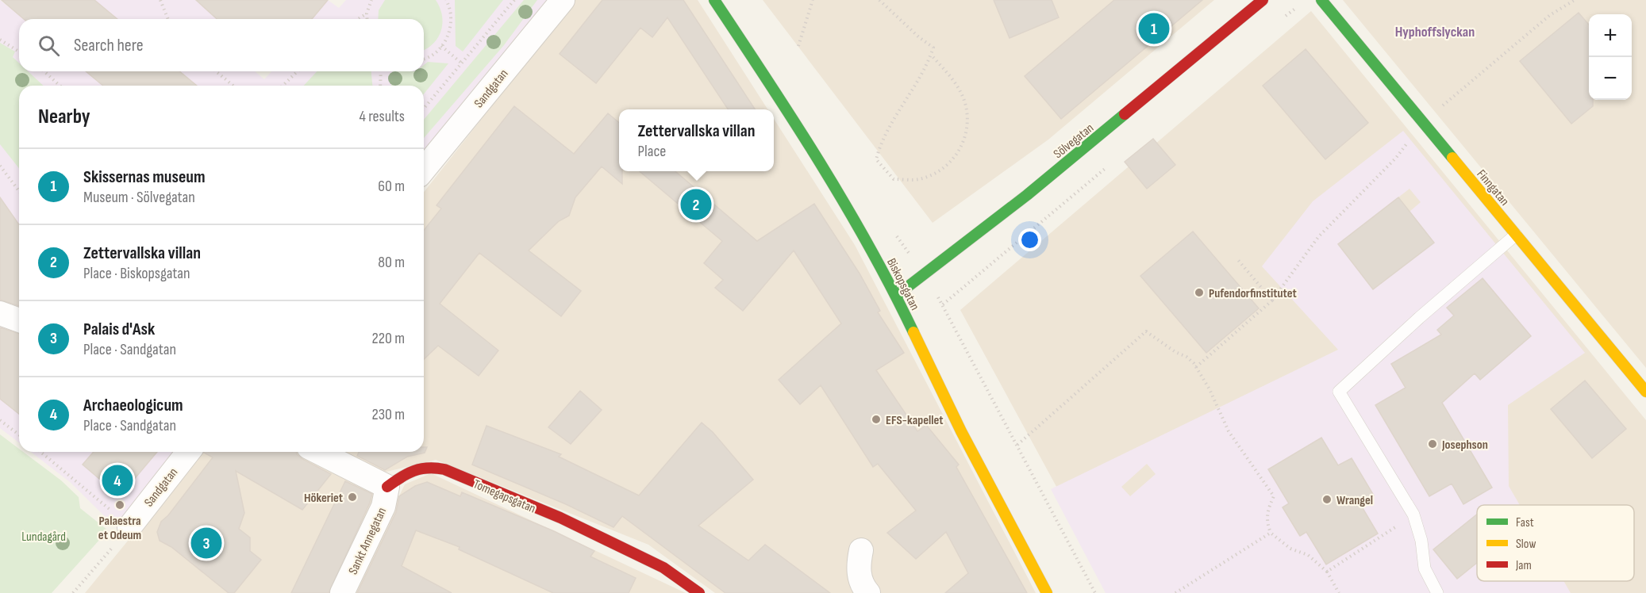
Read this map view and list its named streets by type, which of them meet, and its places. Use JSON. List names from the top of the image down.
{
  "streets": {
    "street": [
      "Sandgatan",
      "Sölvegatan",
      "Finngatan",
      "Biskopsgatan",
      "Tomegapsgatan",
      "Sankt Annegatan"
    ]
  },
  "crossings": [
    ["Sölvegatan", "Biskopsgatan"],
    ["Tomegapsgatan", "Sankt Annegatan"]
  ],
  "districts": ["Hyphoffslyckan"],
  "parks": ["Lundagård"],
  "places": [
    "Pufendorfinstitutet",
    "EFS-kapellet",
    "Josephson",
    "Hökeriet",
    "Wrangel",
    "Palaestra et Odeum"
  ],
  "legend": ["Fast", "Slow", "Jam"],
  "page": {
    "pins": [
      "1",
      "2",
      "4",
      "3"
    ],
    "map_buttons": ["+", "−"],
    "search": "Search here",
    "heading": ["Nearby", "4 results"],
    "popup": ["Zettervallska villan", "Place"],
    "list": [
      {
        "mark": "1",
        "name": "Skissernas museum",
        "note": "Museum · Sölvegatan",
        "value": "60 m"
      },
      {
        "mark": "2",
        "name": "Zettervallska villan",
        "note": "Place · Biskopsgatan",
        "value": "80 m"
      },
      {
        "mark": "3",
        "name": "Palais d'Ask",
        "note": "Place · Sandgatan",
        "value": "220 m"
      },
      {
        "mark": "4",
        "name": "Archaeologicum",
        "note": "Place · Sandgatan",
        "value": "230 m"
      }
    ]
  }
}
